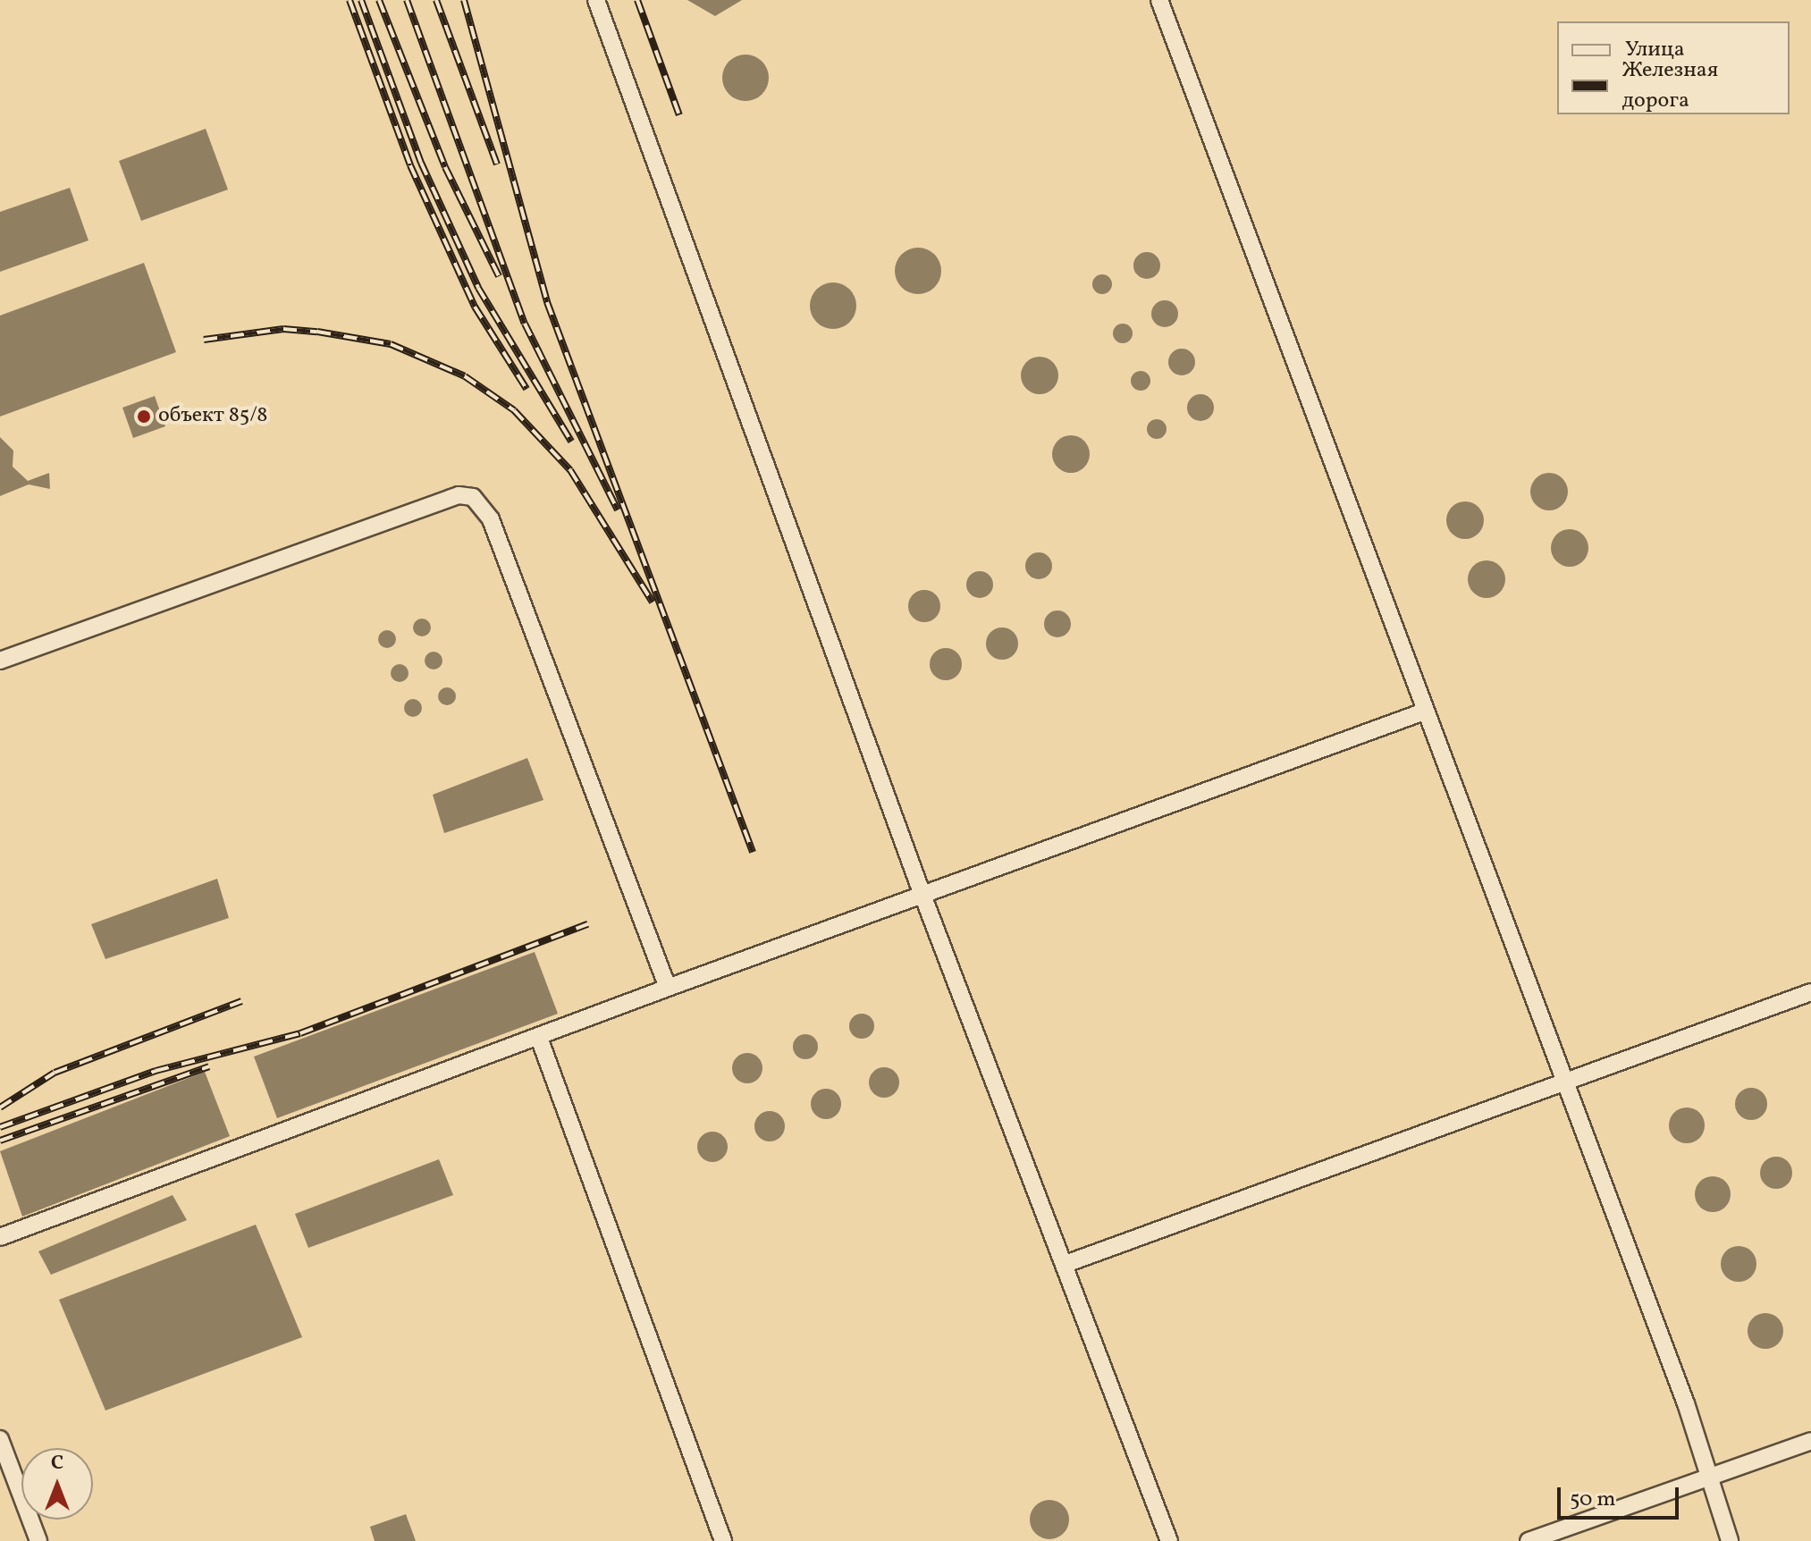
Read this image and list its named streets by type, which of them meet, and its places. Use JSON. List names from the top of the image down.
{
  "places": ["объект 85/8"],
  "legend": ["Улица", "Железная дорога"],
  "scale_bar": "50 m",
  "north": "top"
}
